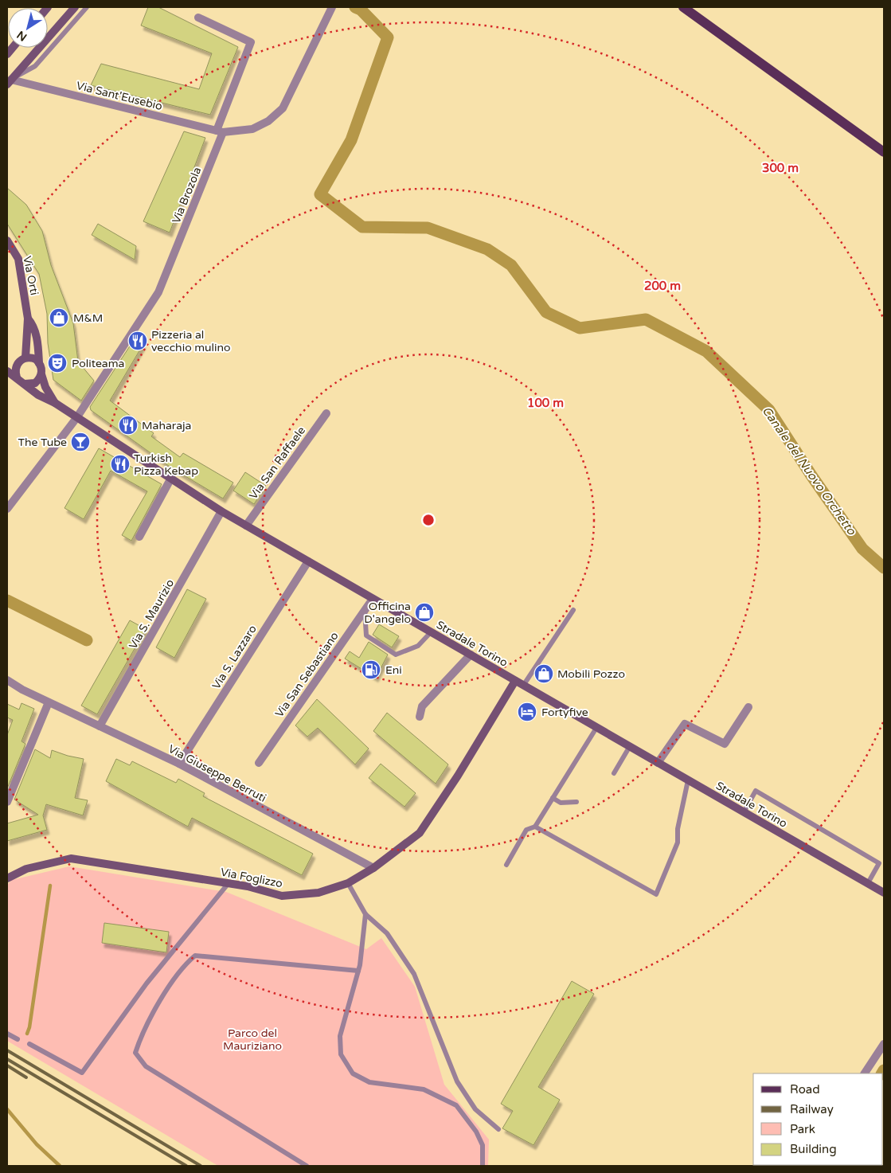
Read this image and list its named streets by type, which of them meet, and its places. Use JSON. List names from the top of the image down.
{
  "streets": {
    "main road": ["Via Orti", "Stradale Torino", "Via Foglizzo"],
    "street": [
      "Via Sant'Eusebio",
      "Via Brozola",
      "Via San Raffaele",
      "Via S. Maurizio",
      "Via S. Lazzaro",
      "Via San Sebastiano",
      "Via Giuseppe Berruti"
    ]
  },
  "crossings": [
    ["Via Sant'Eusebio", "Via Brozola"],
    ["Via Brozola", "Stradale Torino"],
    ["Via Orti", "Stradale Torino"],
    ["Via San Raffaele", "Stradale Torino"],
    ["Via S. Maurizio", "Stradale Torino"],
    ["Via S. Maurizio", "Via Giuseppe Berruti"],
    ["Stradale Torino", "Via S. Lazzaro"],
    ["Stradale Torino", "Via San Sebastiano"],
    ["Stradale Torino", "Via Foglizzo"],
    ["Via S. Lazzaro", "Via Giuseppe Berruti"],
    ["Via Giuseppe Berruti", "Via Foglizzo"]
  ],
  "water": ["Canale del Nuovo Orchetto"],
  "parks": ["Parco del Mauriziano"],
  "places": {
    "shop": ["M&M", "Officina D'angelo", "Mobili Pozzo"],
    "restaurant": ["Pizzeria al vecchio mulino", "Maharaja", "Turkish Pizza Kebap"],
    "theatre": ["Politeama"],
    "bar": ["The Tube"],
    "fuel station": ["Eni"],
    "hotel": ["Fortyfive"]
  },
  "legend": [
    "Road",
    "Railway",
    "Park",
    "Building"
  ],
  "north": "bottom left",
  "rings": ["300 m", "200 m", "100 m"]
}
